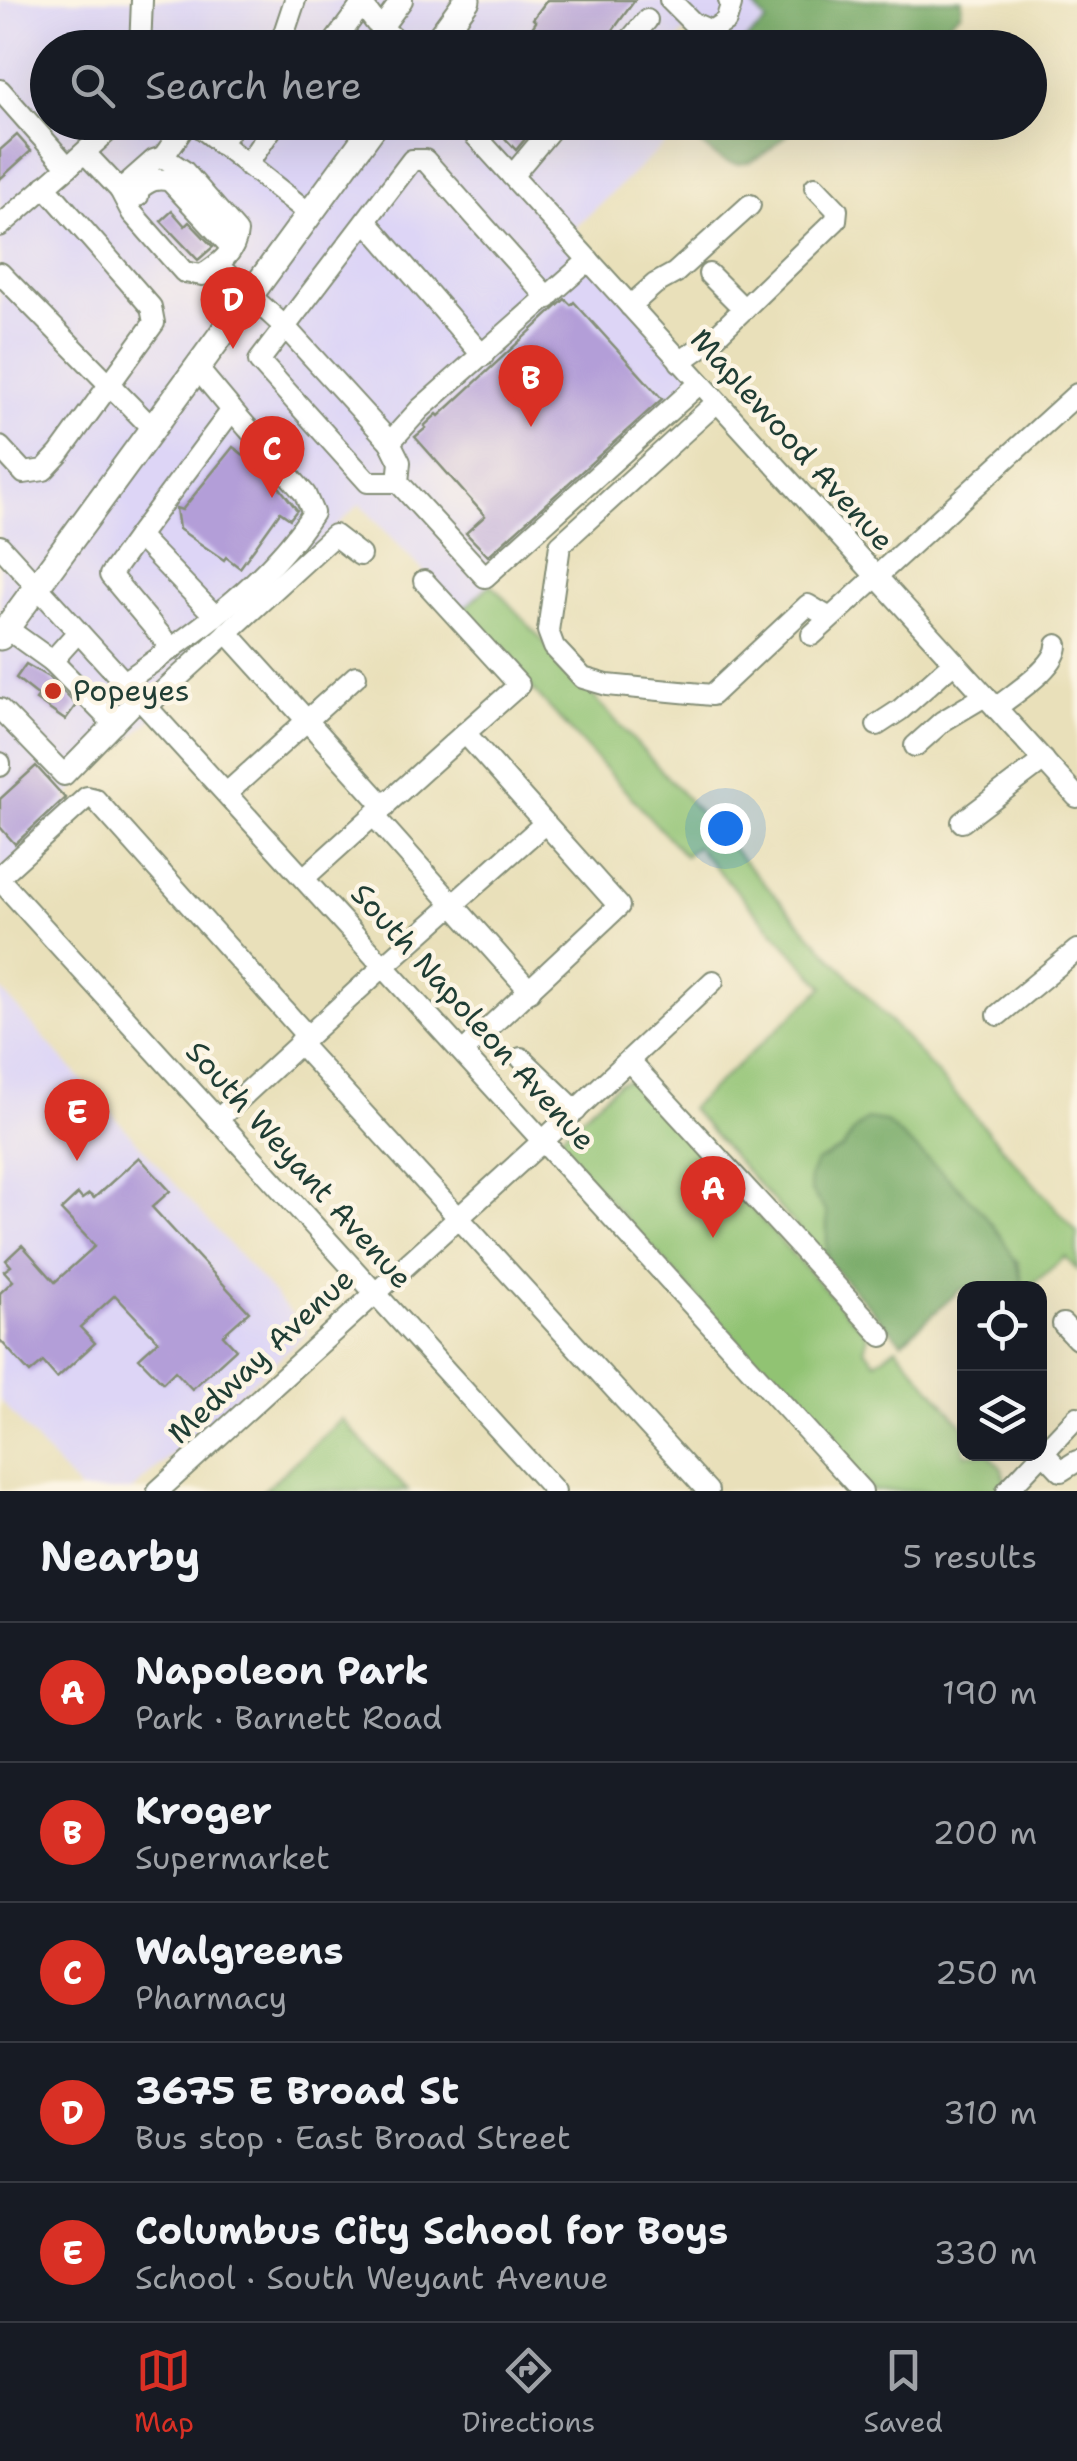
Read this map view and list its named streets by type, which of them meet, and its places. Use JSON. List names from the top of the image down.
{
  "streets": {
    "street": [
      "Maplewood Avenue",
      "South Napoleon Avenue",
      "South Weyant Avenue",
      "Medway Avenue"
    ]
  },
  "crossings": [
    ["South Napoleon Avenue", "Medway Avenue"],
    ["South Weyant Avenue", "Medway Avenue"]
  ],
  "places": ["Popeyes"],
  "page": {
    "search": "Search here",
    "pins": [
      "D",
      "B",
      "C",
      "E",
      "A"
    ],
    "heading": ["Nearby", "5 results"],
    "list": [
      {
        "mark": "A",
        "name": "Napoleon Park",
        "note": "Park · Barnett Road",
        "value": "190 m"
      },
      {
        "mark": "B",
        "name": "Kroger",
        "note": "Supermarket",
        "value": "200 m"
      },
      {
        "mark": "C",
        "name": "Walgreens",
        "note": "Pharmacy",
        "value": "250 m"
      },
      {
        "mark": "D",
        "name": "3675 E Broad St",
        "note": "Bus stop · East Broad Street",
        "value": "310 m"
      },
      {
        "mark": "E",
        "name": "Columbus City School for Boys",
        "note": "School · South Weyant Avenue",
        "value": "330 m"
      }
    ],
    "nav": ["Map", "Directions", "Saved"]
  }
}
